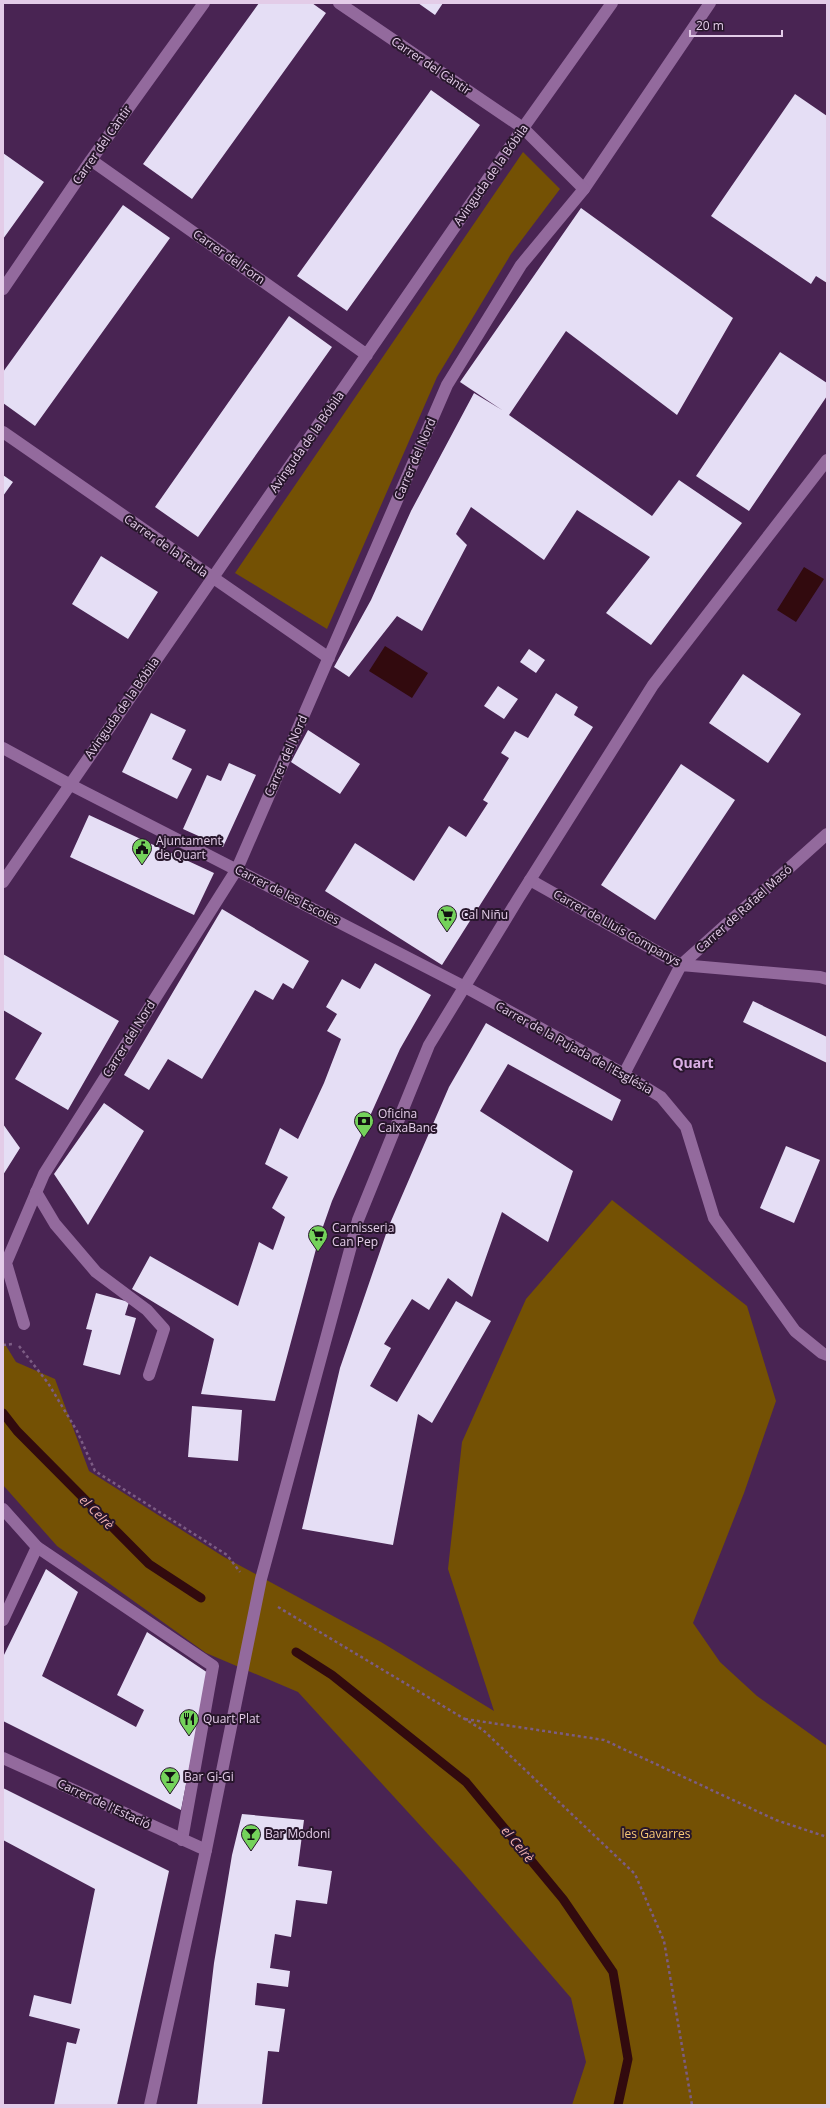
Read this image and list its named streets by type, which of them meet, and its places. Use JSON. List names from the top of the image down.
{
  "streets": {
    "street": [
      "Carrer del Càntir",
      "Avinguda de la Bóbila",
      "Carrer del Forn",
      "Carrer del Nord",
      "Carrer de la Teula",
      "Carrer de les Escoles",
      "Carrer de Rafael Masó",
      "Carrer de Lluís Companys",
      "Carrer de la Pujada de l'Església",
      "Carrer de l'Estació"
    ]
  },
  "crossings": [
    ["Carrer del Càntir", "Avinguda de la Bóbila"],
    ["Carrer del Càntir", "Carrer del Forn"],
    ["Carrer del Càntir", "Carrer del Nord"],
    ["Avinguda de la Bóbila", "Carrer del Forn"],
    ["Avinguda de la Bóbila", "Carrer de la Teula"],
    ["Avinguda de la Bóbila", "Carrer de les Escoles"],
    ["Carrer del Nord", "Carrer de la Teula"],
    ["Carrer del Nord", "Carrer de les Escoles"],
    ["Carrer de les Escoles", "Carrer de la Pujada de l'Església"],
    ["Carrer de Rafael Masó", "Carrer de Lluís Companys"],
    ["Carrer de Rafael Masó", "Carrer de la Pujada de l'Església"]
  ],
  "districts": ["Quart"],
  "water": ["el Celrè"],
  "parks": ["les Gavarres"],
  "places": {
    "public building": ["Ajuntament de Quart"],
    "supermarket": ["Cal Niñu", "Carnisseria Can Pep"],
    "bank": ["Oficina CaixaBanc"],
    "restaurant": ["Quart Plat"],
    "bar": ["Bar Gi-Gi", "Bar Modoni"]
  },
  "scale_bar": "20 m"
}
